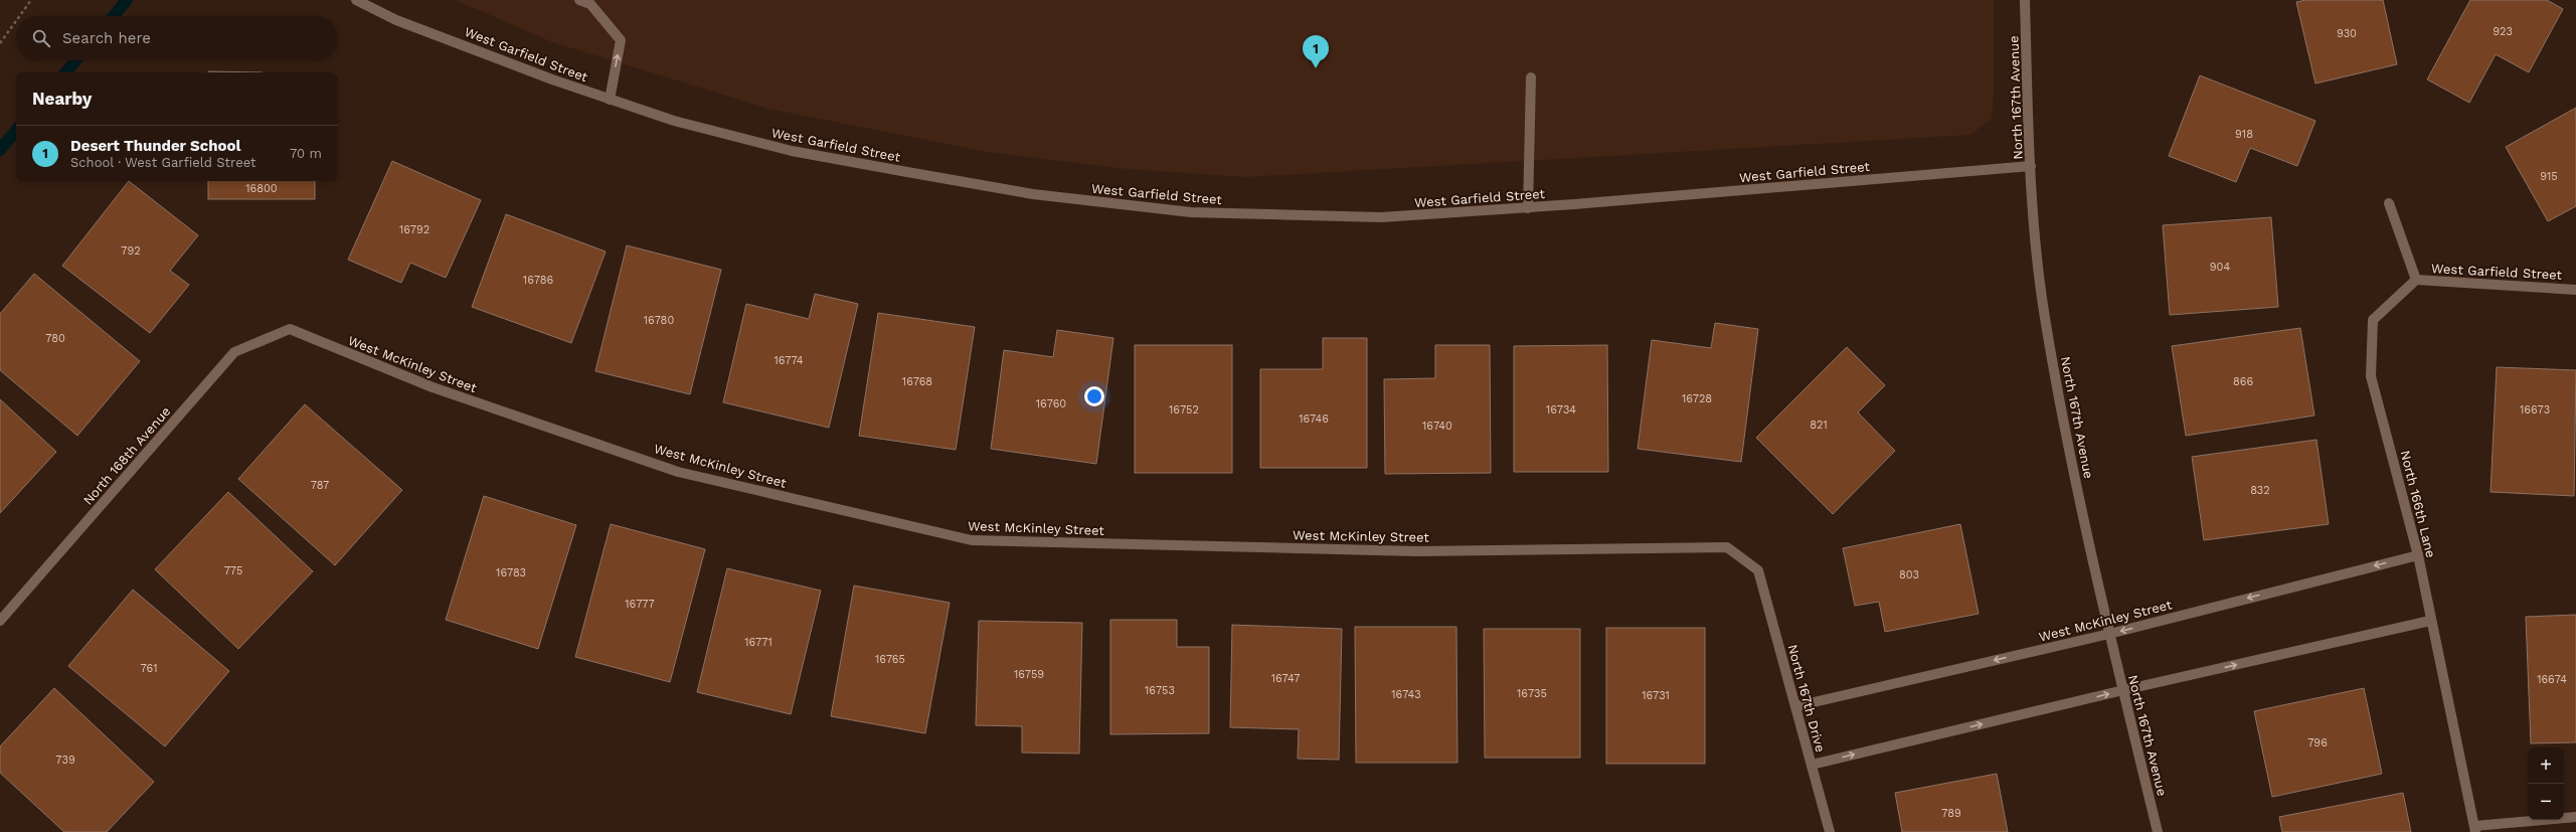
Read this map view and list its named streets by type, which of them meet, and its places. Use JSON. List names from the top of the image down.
{
  "streets": {
    "street": [
      "West Garfield Street",
      "North 167th Avenue",
      "West McKinley Street",
      "North 168th Avenue",
      "North 166th Lane",
      "North 167th Drive"
    ]
  },
  "crossings": [
    ["West Garfield Street", "North 167th Avenue"],
    ["West Garfield Street", "North 166th Lane"],
    ["North 167th Avenue", "West McKinley Street"],
    ["West McKinley Street", "North 168th Avenue"],
    ["West McKinley Street", "North 166th Lane"],
    ["West McKinley Street", "North 167th Drive"]
  ],
  "house_numbers": [
    "923",
    "930",
    "918",
    "915",
    "16800",
    "16792",
    "792",
    "904",
    "16786",
    "16780",
    "780",
    "16774",
    "16768",
    "866",
    "16728",
    "16760",
    "16752",
    "16734",
    "16673",
    "16746",
    "821",
    "16740",
    "787",
    "832",
    "775",
    "16783",
    "803",
    "16777",
    "16771",
    "16765",
    "761",
    "16759",
    "16747",
    "16674",
    "16753",
    "16735",
    "16743",
    "16731",
    "796",
    "739",
    "789"
  ],
  "page": {
    "search": "Search here",
    "pins": "1",
    "heading": "Nearby",
    "list": [
      {
        "mark": "1",
        "name": "Desert Thunder School",
        "note": "School · West Garfield Street",
        "value": "70 m"
      }
    ],
    "map_buttons": ["+", "−"]
  }
}
